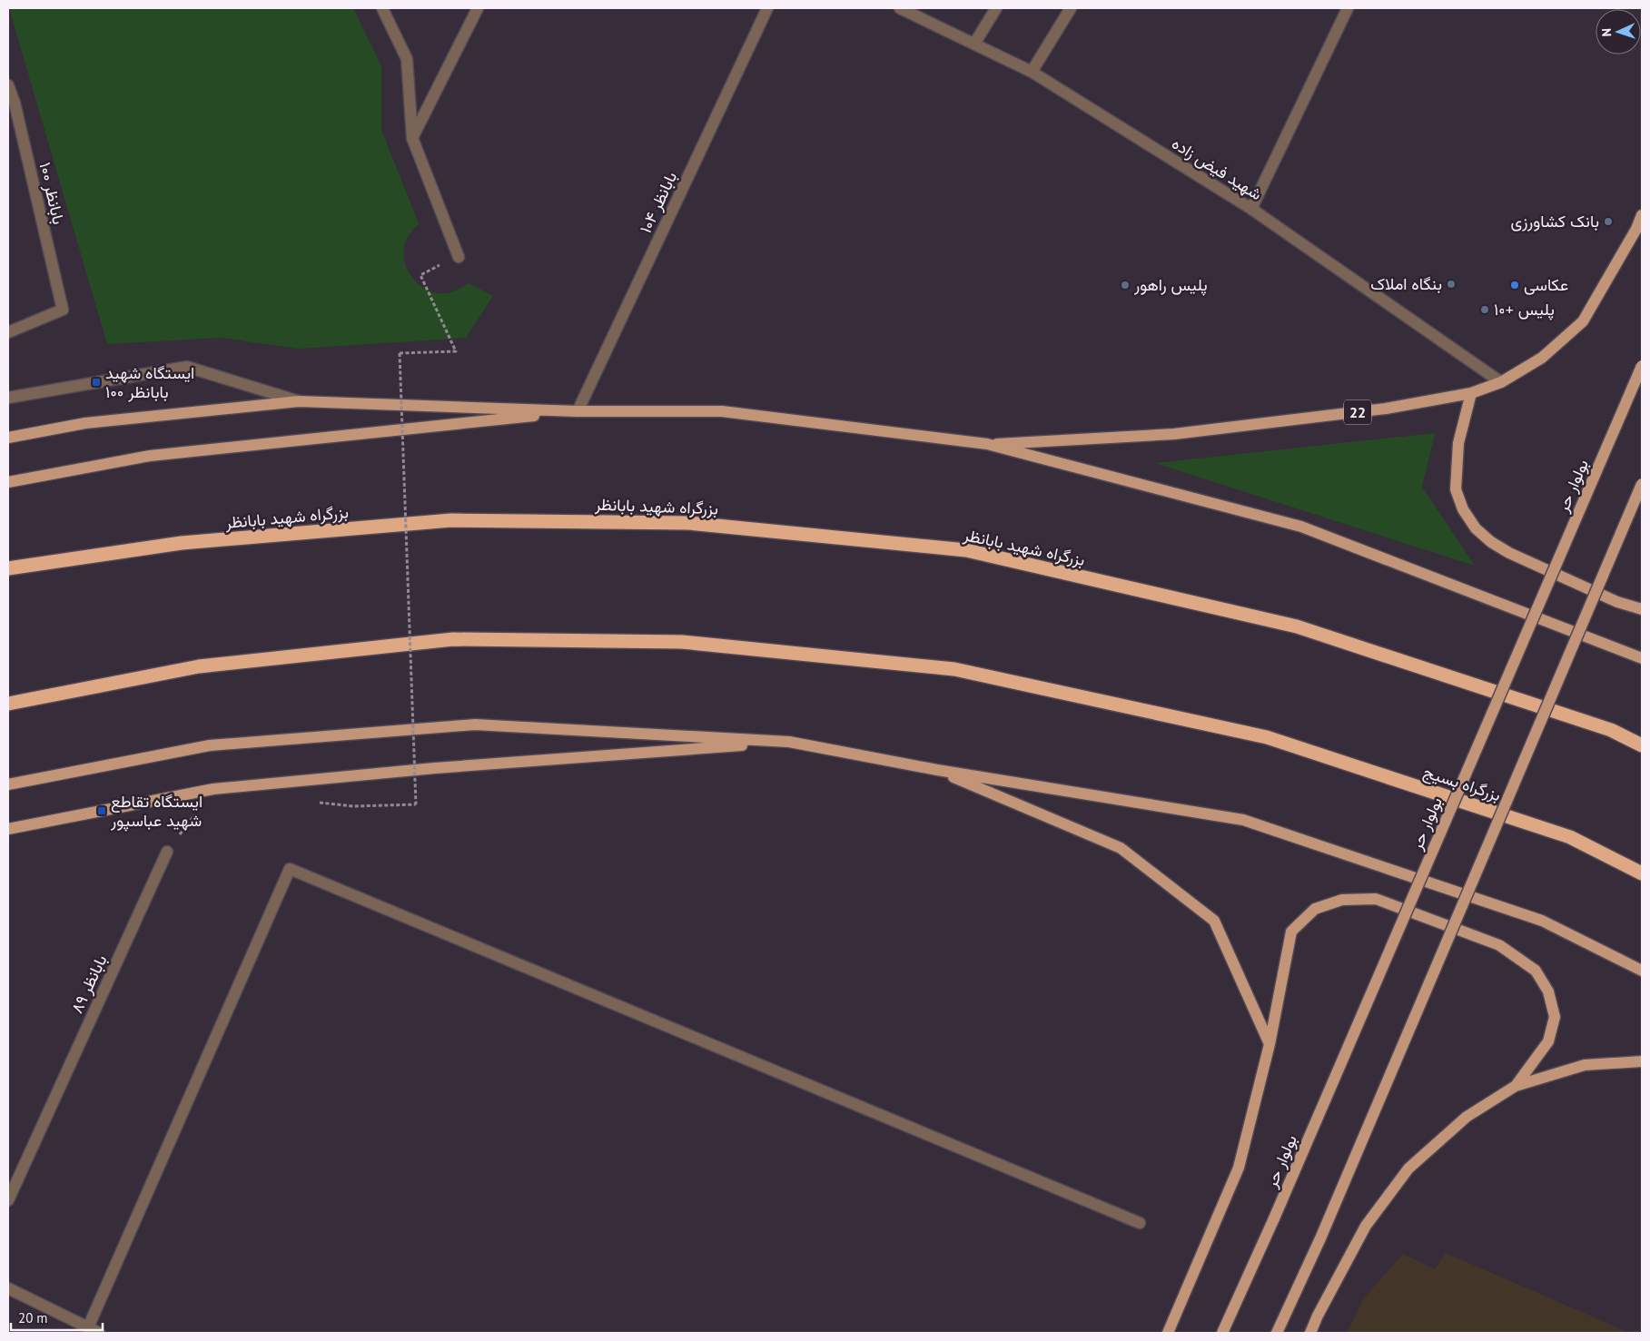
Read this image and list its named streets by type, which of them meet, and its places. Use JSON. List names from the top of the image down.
{
  "streets": {
    "highway": ["بزرگراه شهید بابانظر", "بزرگراه بسیج"],
    "main road": ["22", "بولوار حر"],
    "street": [
      "شهید فیض زاده",
      "بابانظر ۱۰۰",
      "بابانظر ۱۰۴",
      "بابانظر ۸۹"
    ]
  },
  "crossings": [
    ["شهید فیض زاده", "22"]
  ],
  "places": {
    "other": [
      "بانک کشاورزی",
      "بنگاه املاک",
      "پلیس راهور",
      "عکاسی",
      "پلیس +۱۰"
    ],
    "transit": ["ایستگاه شهید بابانظر ۱۰۰", "ایستگاه تقاطع شهید عباسپور"]
  },
  "scale_bar": "20 m",
  "north": "left"
}
